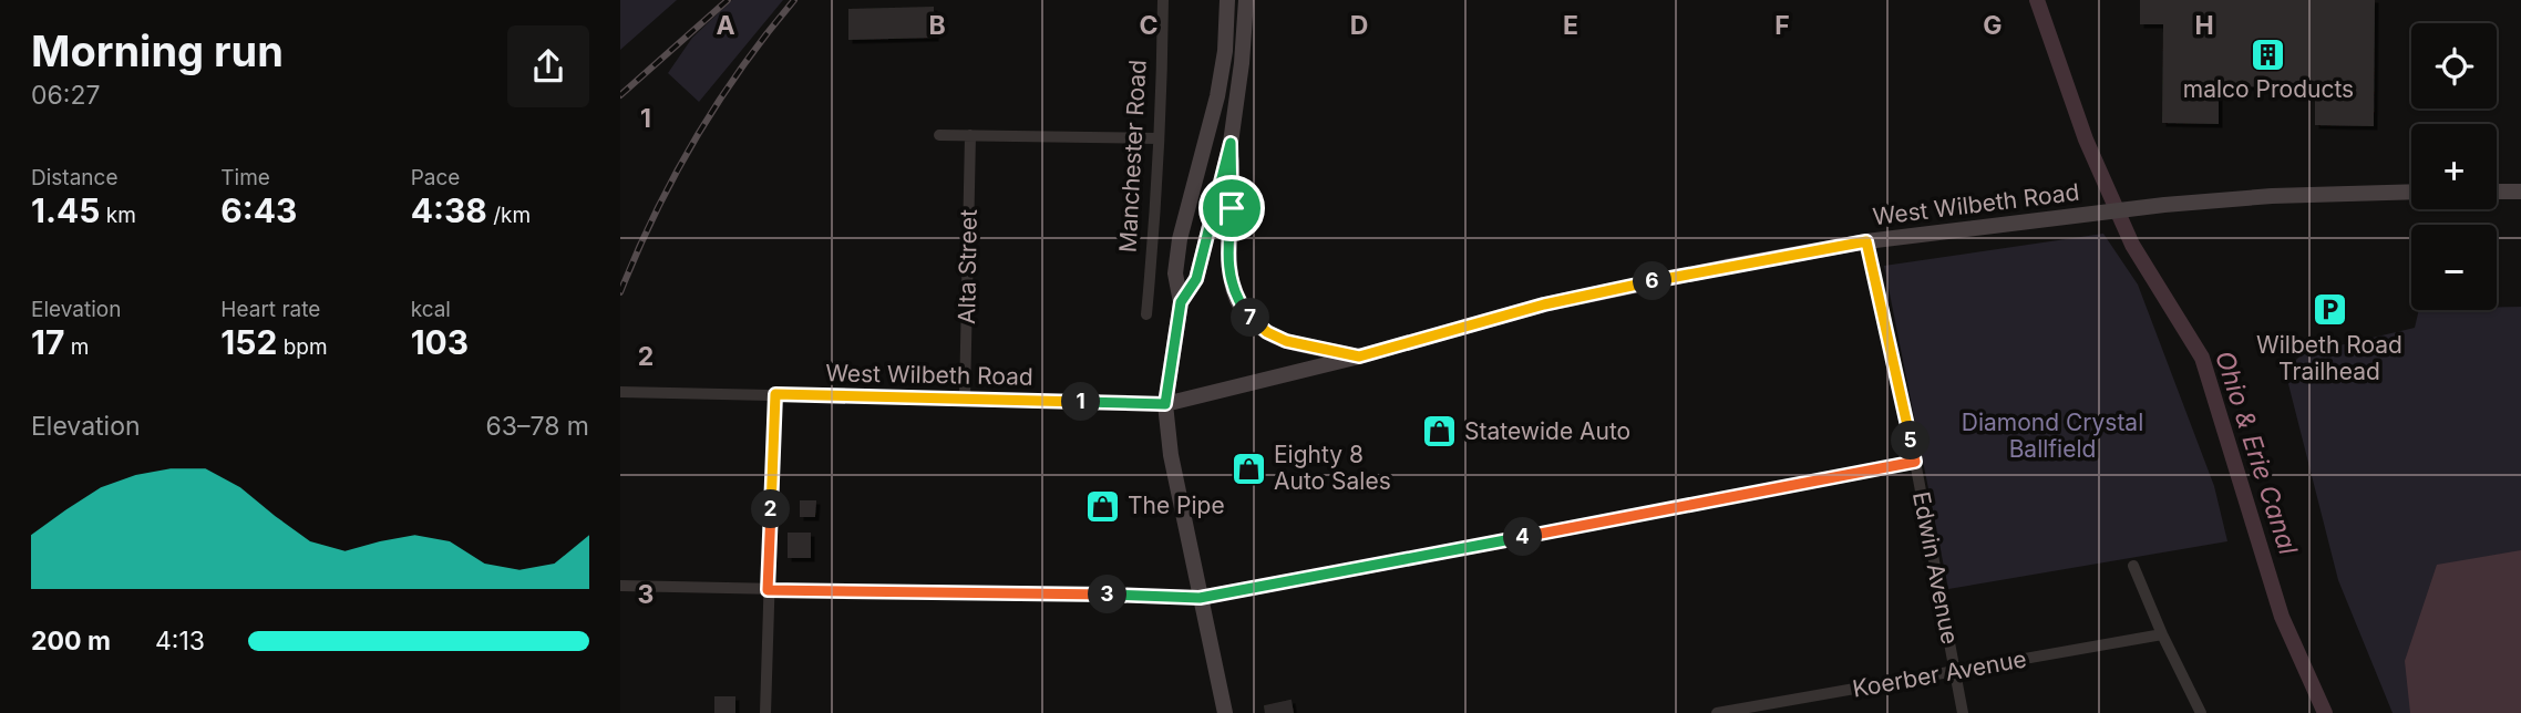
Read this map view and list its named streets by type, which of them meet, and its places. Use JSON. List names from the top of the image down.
{
  "streets": {
    "main road": ["West Wilbeth Road"],
    "street": [
      "Manchester Road",
      "Alta Street",
      "Edwin Avenue",
      "Koerber Avenue"
    ]
  },
  "crossings": [
    ["West Wilbeth Road", "Alta Street"],
    ["West Wilbeth Road", "Edwin Avenue"],
    ["Edwin Avenue", "Koerber Avenue"]
  ],
  "water": ["Ohio & Erie Canal"],
  "parks": ["Diamond Crystal Ballfield"],
  "places": {
    "building": ["malco Products"],
    "parking": ["Wilbeth Road Trailhead"],
    "shop": ["Statewide Auto", "Eighty 8 Auto Sales", "The Pipe"]
  },
  "page": {
    "heading": ["Morning run", "06:27"],
    "map_buttons": ["+", "−"],
    "stats": [
      ["Distance", "1.45 km"],
      ["Time", "6:43"],
      ["Pace", "4:38 /km"],
      ["Elevation", "17 m"],
      ["Heart rate", "152 bpm"],
      ["kcal", "103"]
    ],
    "pins": [
      "6",
      "7",
      "1",
      "5",
      "2",
      "4",
      "3"
    ],
    "chart": ["Elevation", "63–78 m"],
    "list": [
      {
        "name": "200 m",
        "note": "4:13"
      }
    ]
  },
  "grid": {
    "columns": [
      "A",
      "B",
      "C",
      "D",
      "E",
      "F",
      "G",
      "H"
    ],
    "rows": ["1", "2", "3"]
  }
}
